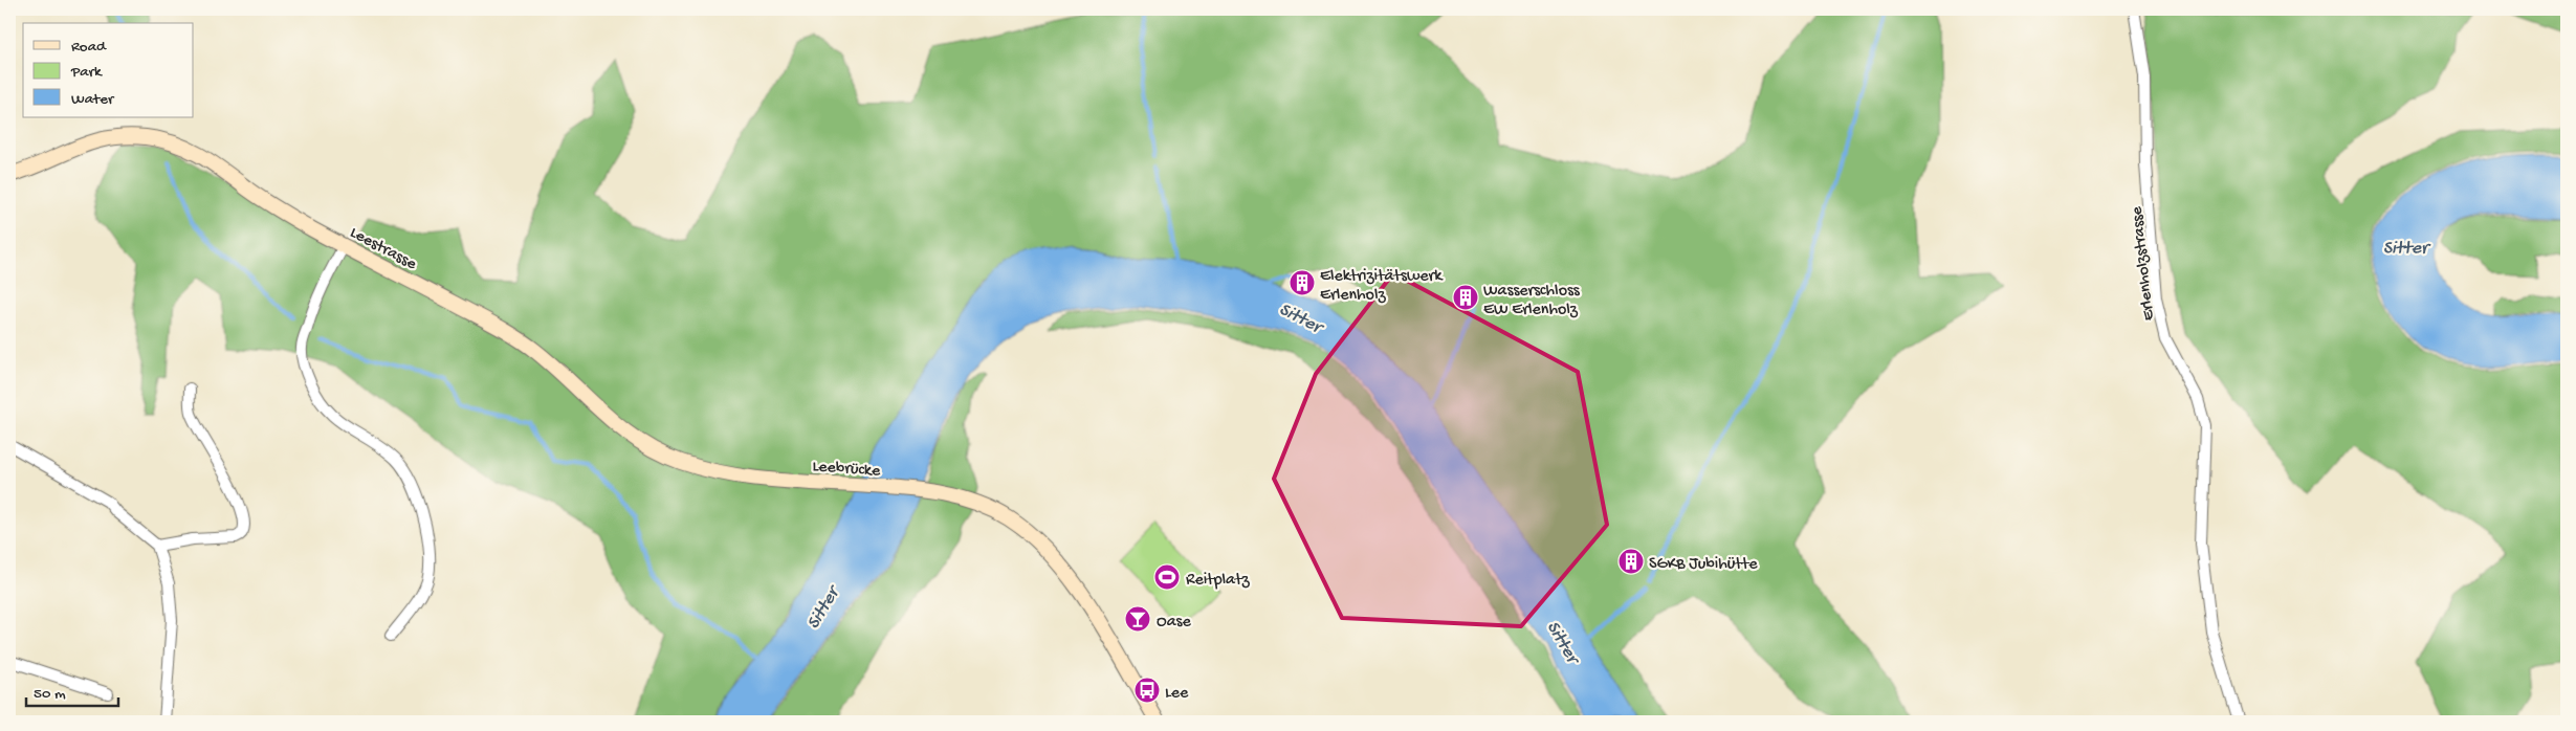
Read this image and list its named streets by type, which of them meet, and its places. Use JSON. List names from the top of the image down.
{
  "streets": {
    "street": ["Leestrasse", "Erlenholzstrasse", "Leebrücke"]
  },
  "crossings": [
    ["Leestrasse", "Leebrücke"]
  ],
  "water": ["Sitter"],
  "places": {
    "building": ["Elektrizitätswerk Erlenholz", "Wasserschloss EW Erlenholz", "SGKB Jubihütte"],
    "sports": ["Reitplatz"],
    "bar": ["Oase"],
    "bus stop": ["Lee"]
  },
  "legend": ["Road", "Park", "Water"],
  "scale_bar": "50 m"
}
